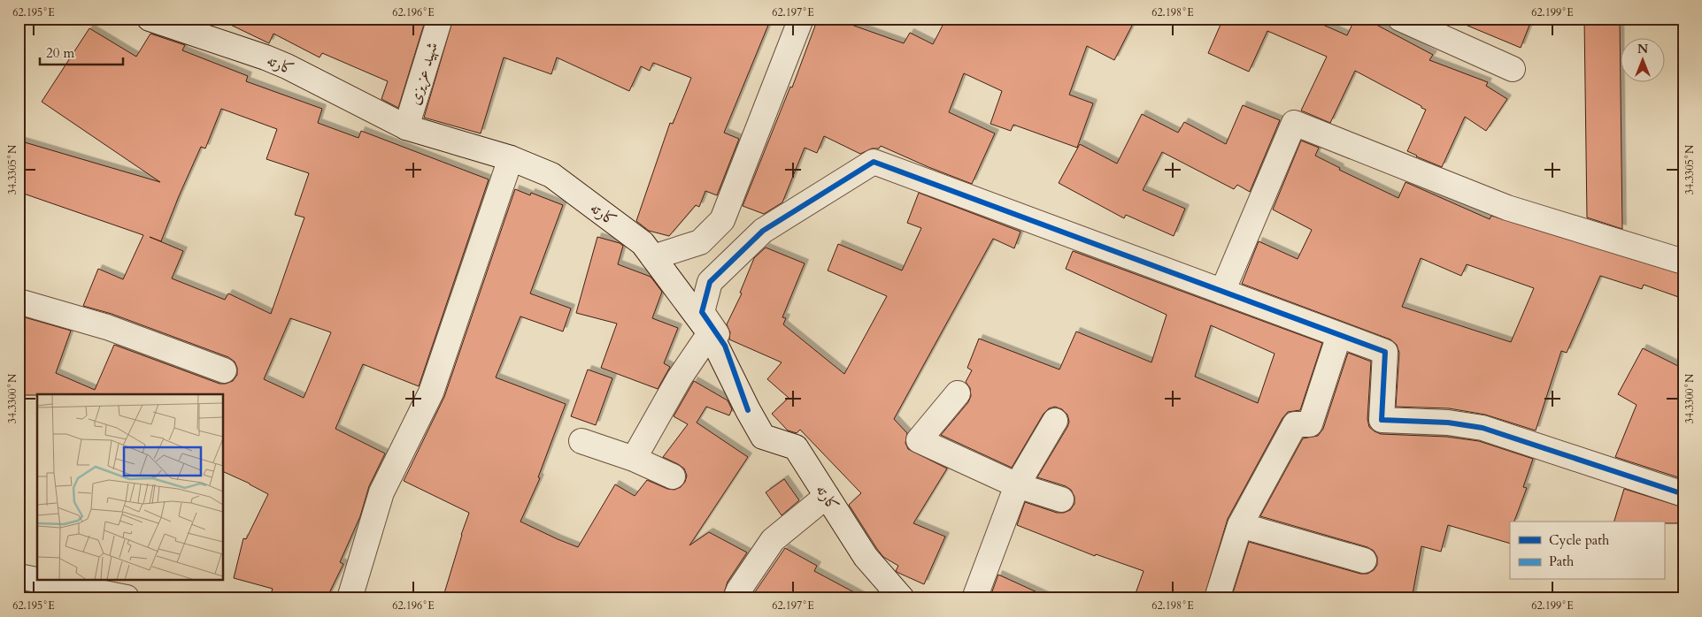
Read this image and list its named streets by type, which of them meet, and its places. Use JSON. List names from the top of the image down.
{
  "streets": {
    "street": ["کارته", "شهید عزیزی"]
  },
  "crossings": [
    ["کارته", "شهید عزیزی"]
  ],
  "legend": ["Cycle path", "Path"],
  "scale_bar": "20 m",
  "north": "top",
  "coordinates": [
    "62.195°E",
    "62.196°E",
    "62.197°E",
    "62.198°E",
    "62.199°E",
    "34.3305°N",
    "34.3300°N"
  ]
}
